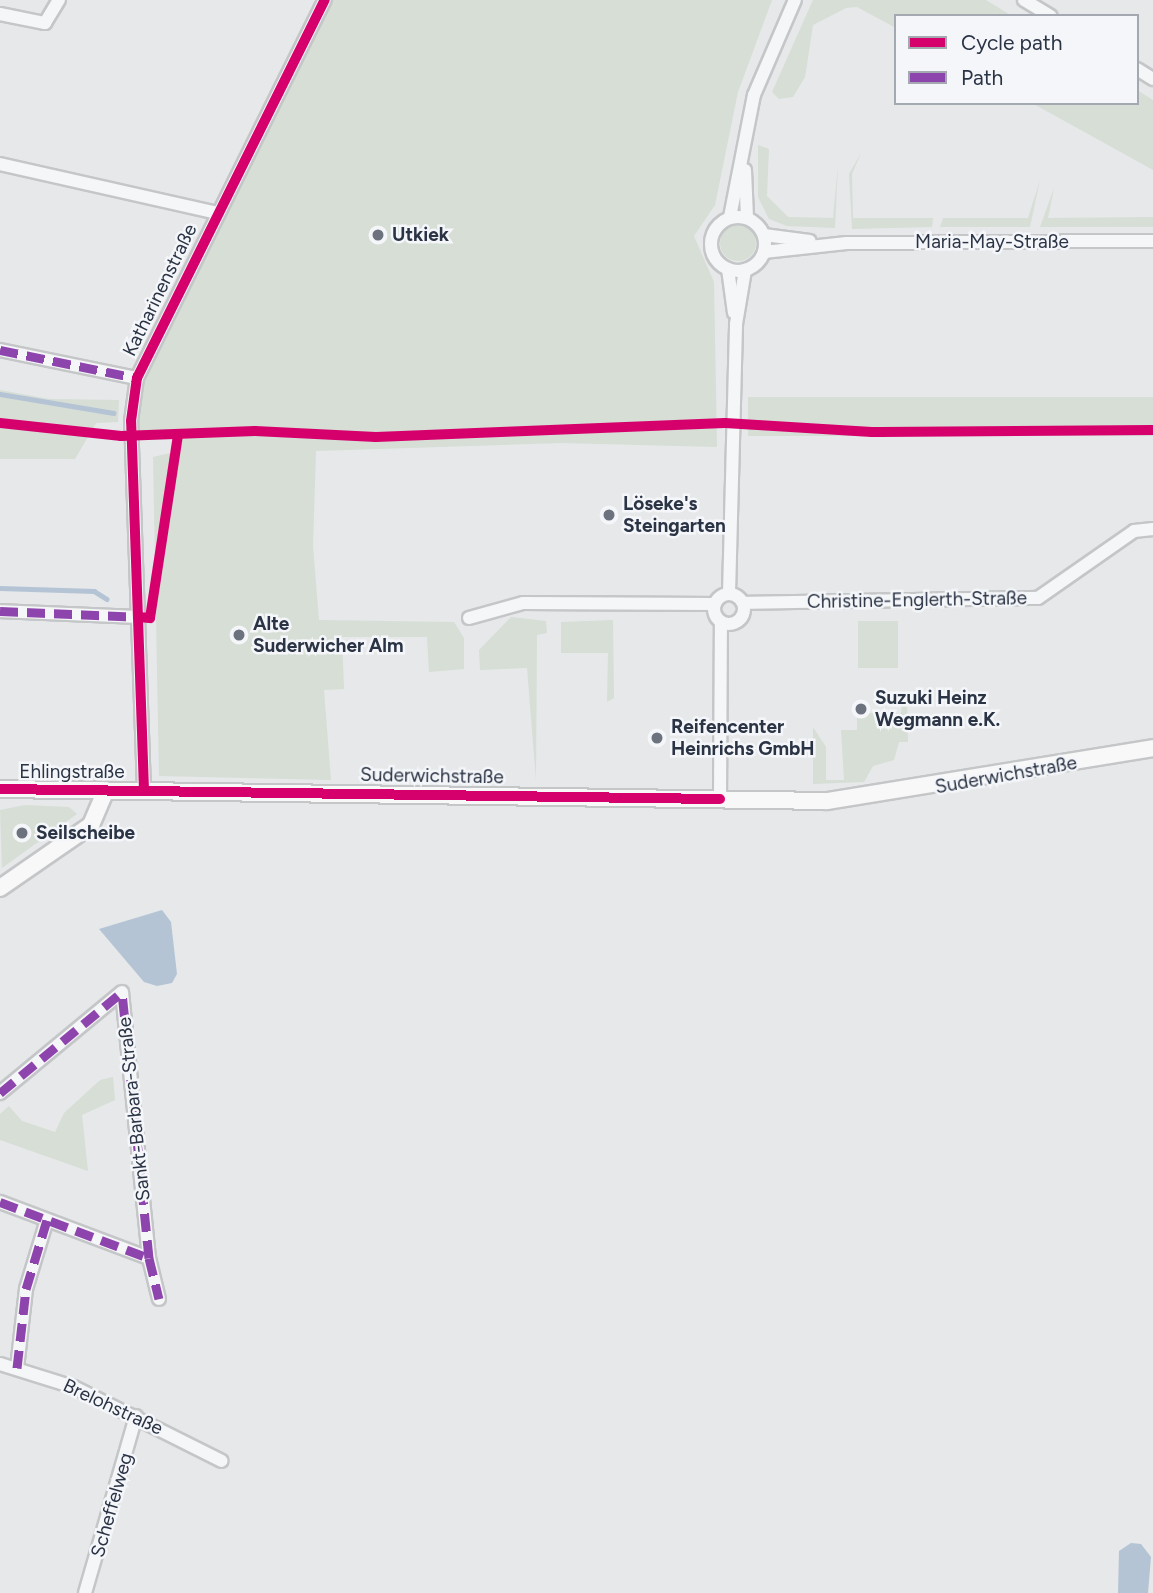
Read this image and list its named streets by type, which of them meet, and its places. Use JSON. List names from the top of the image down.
{
  "streets": {
    "main road": ["Ehlingstraße", "Suderwichstraße"],
    "street": [
      "Maria-May-Straße",
      "Katharinenstraße",
      "Christine-Englerth-Straße",
      "Sankt-Barbara-Straße",
      "Brelohstraße",
      "Scheffelweg"
    ]
  },
  "crossings": [
    ["Katharinenstraße", "Ehlingstraße"],
    ["Katharinenstraße", "Suderwichstraße"],
    ["Ehlingstraße", "Suderwichstraße"],
    ["Brelohstraße", "Scheffelweg"]
  ],
  "places": [
    "Utkiek",
    "Löseke's Steingarten",
    "Alte Suderwicher Alm",
    "Suzuki Heinz Wegmann e.K.",
    "Reifencenter Heinrichs GmbH",
    "Seilscheibe"
  ],
  "legend": ["Cycle path", "Path"]
}
